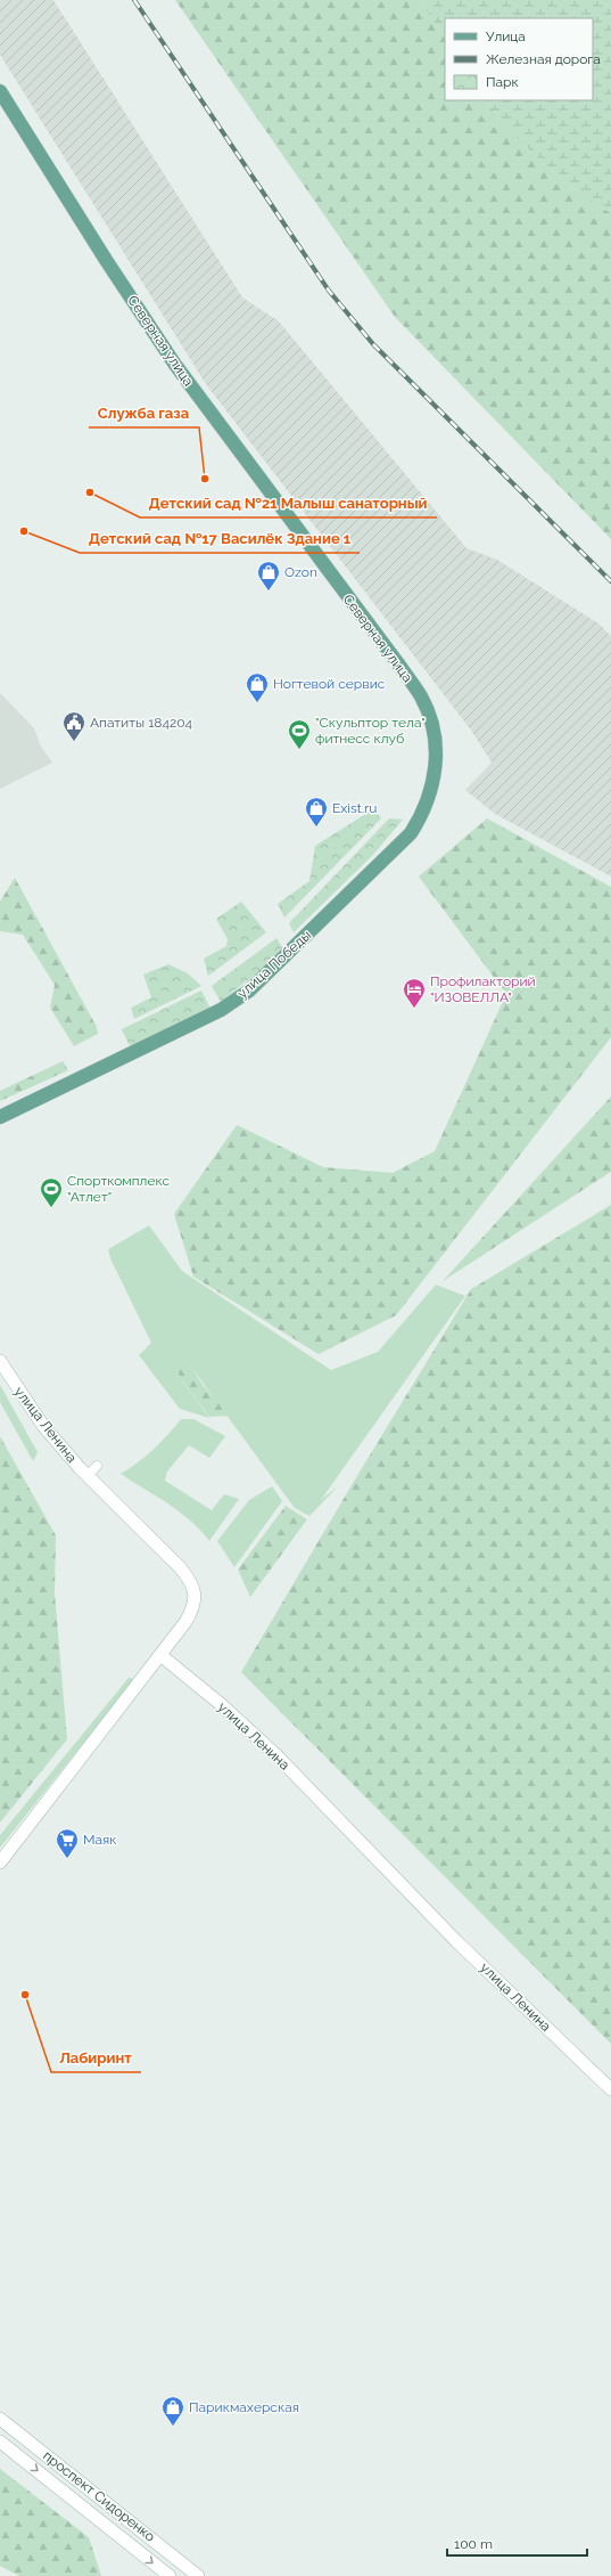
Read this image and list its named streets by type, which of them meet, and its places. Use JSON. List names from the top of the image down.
{
  "streets": {
    "main road": ["Северная улица", "улица Победы"],
    "street": ["улица Ленина", "проспект Сидоренко"]
  },
  "crossings": [
    ["Северная улица", "улица Победы"]
  ],
  "places": {
    "other": [
      "Служба газа",
      "Детский сад №21 Малыш санаторный",
      "Детский сад №17 Василёк Здание 1",
      "Лабиринт"
    ],
    "shop": [
      "Ozon",
      "Ногтевой сервис",
      "Exist.ru",
      "Парикмахерская"
    ],
    "public building": ["Апатиты 184204"],
    "sports": ["\"Скульптор тела\" фитнесс клуб", "Спорткомплекс \"Атлет\""],
    "hotel": ["Профилакторий \"ИЗОВЕЛЛА\""],
    "supermarket": ["Маяк"]
  },
  "legend": ["Улица", "Железная дорога", "Парк"],
  "scale_bar": "100 m"
}
